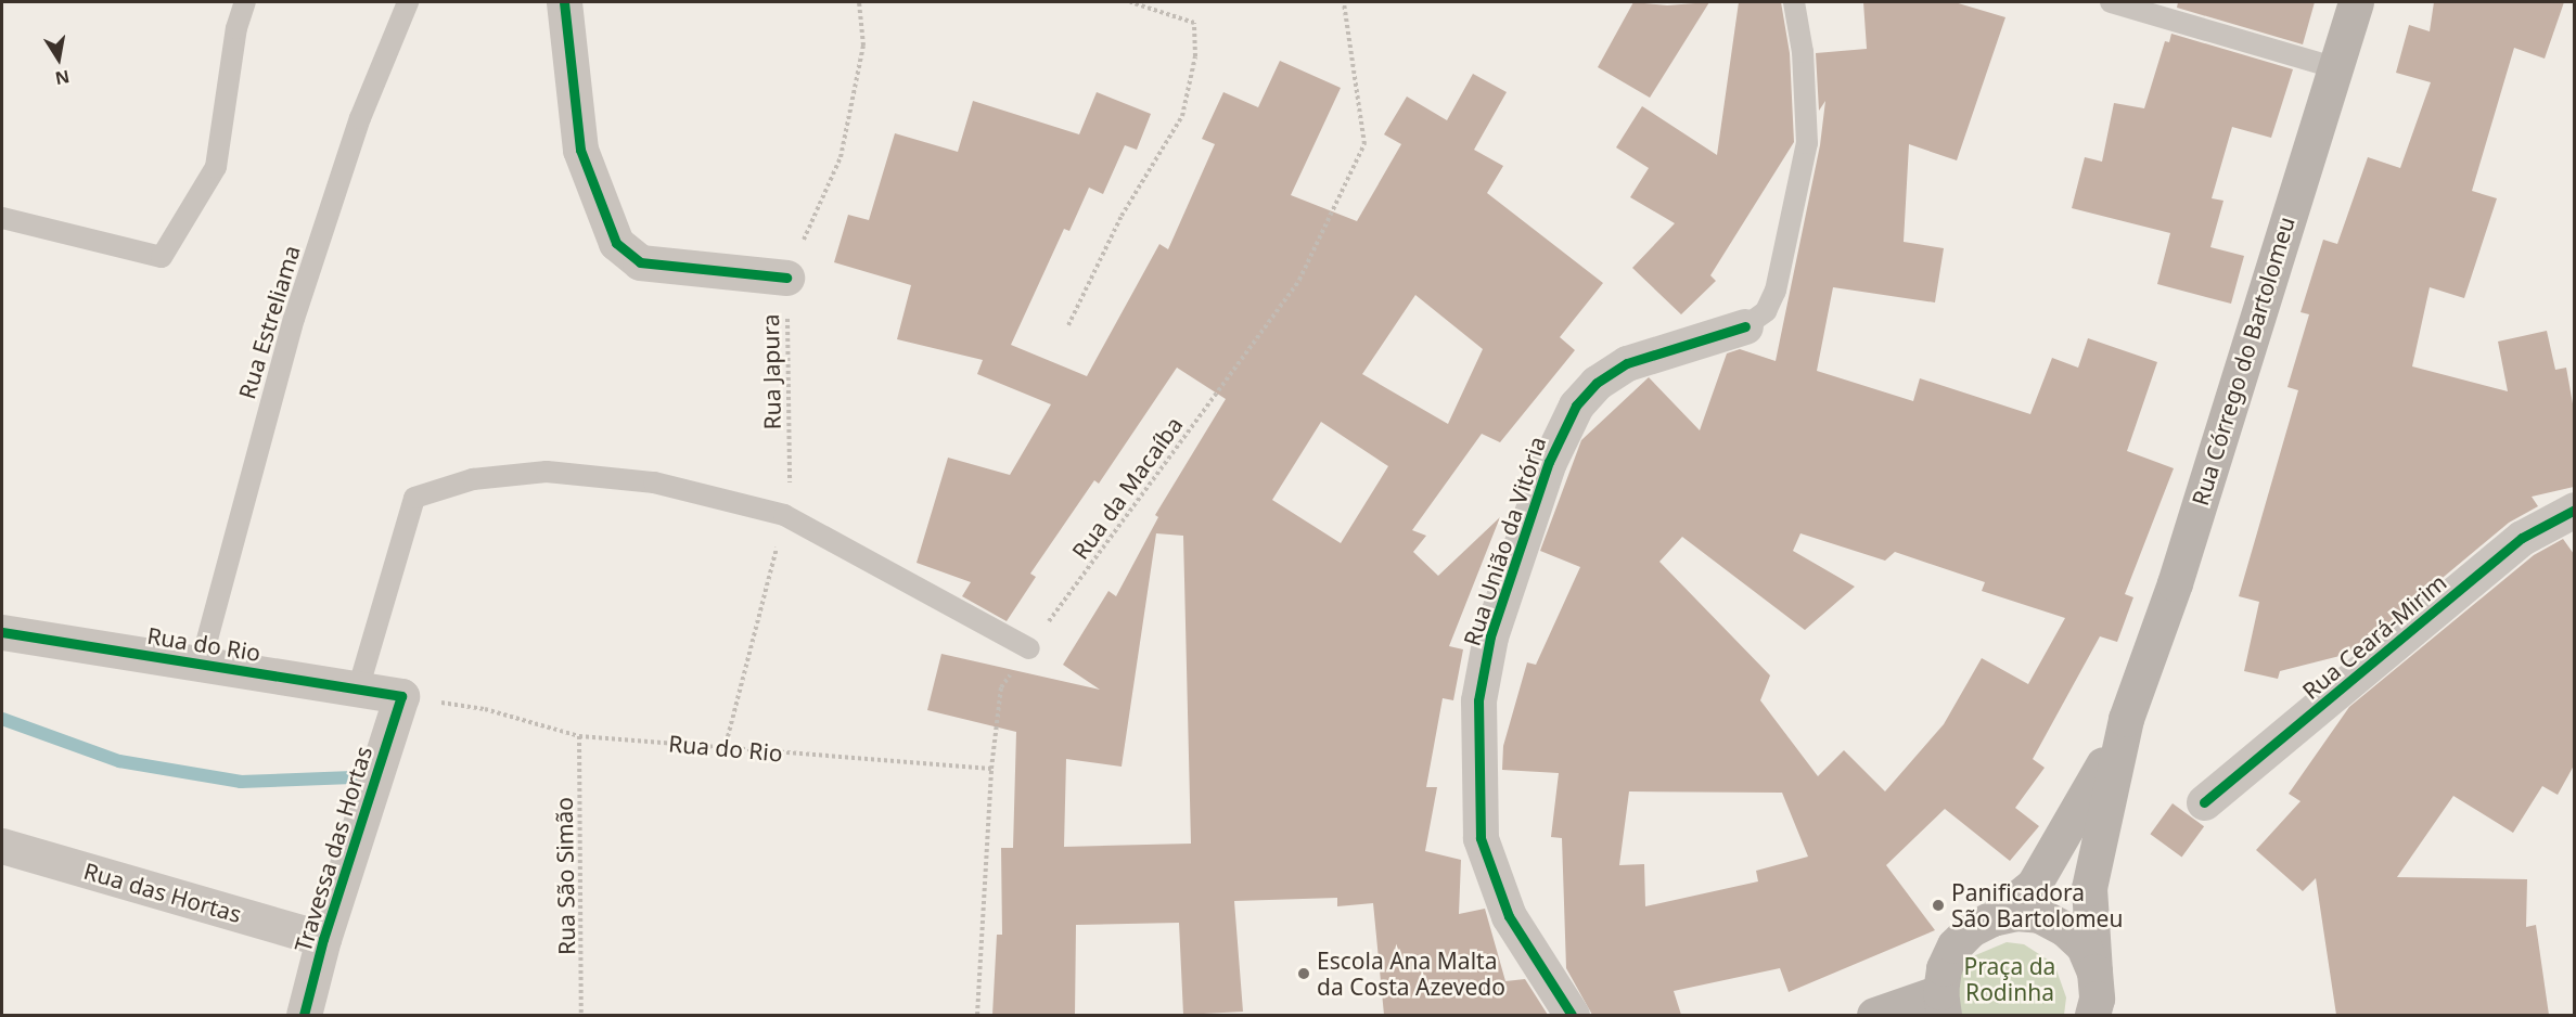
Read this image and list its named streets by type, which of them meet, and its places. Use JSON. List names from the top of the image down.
{
  "streets": {
    "main road": ["Rua Córrego do Bartolomeu"],
    "street": [
      "Rua União da Vitória",
      "Rua Ceará-Mirim",
      "Rua do Rio",
      "Travessa das Hortas",
      "Rua das Hortas"
    ],
    "lane": ["Rua Estreliama"],
    "path": ["Rua Japura", "Rua da Macaíba", "Rua São Simão"]
  },
  "crossings": [
    ["Rua Estreliama", "Rua do Rio"],
    ["Rua Japura", "Rua do Rio"],
    ["Rua da Macaíba", "Rua do Rio"],
    ["Rua do Rio", "Travessa das Hortas"],
    ["Rua do Rio", "Rua São Simão"],
    ["Travessa das Hortas", "Rua das Hortas"]
  ],
  "parks": ["Praça da Rodinha"],
  "places": ["Panificadora São Bartolomeu", "Escola Ana Malta da Costa Azevedo"],
  "north": "bottom"
}
